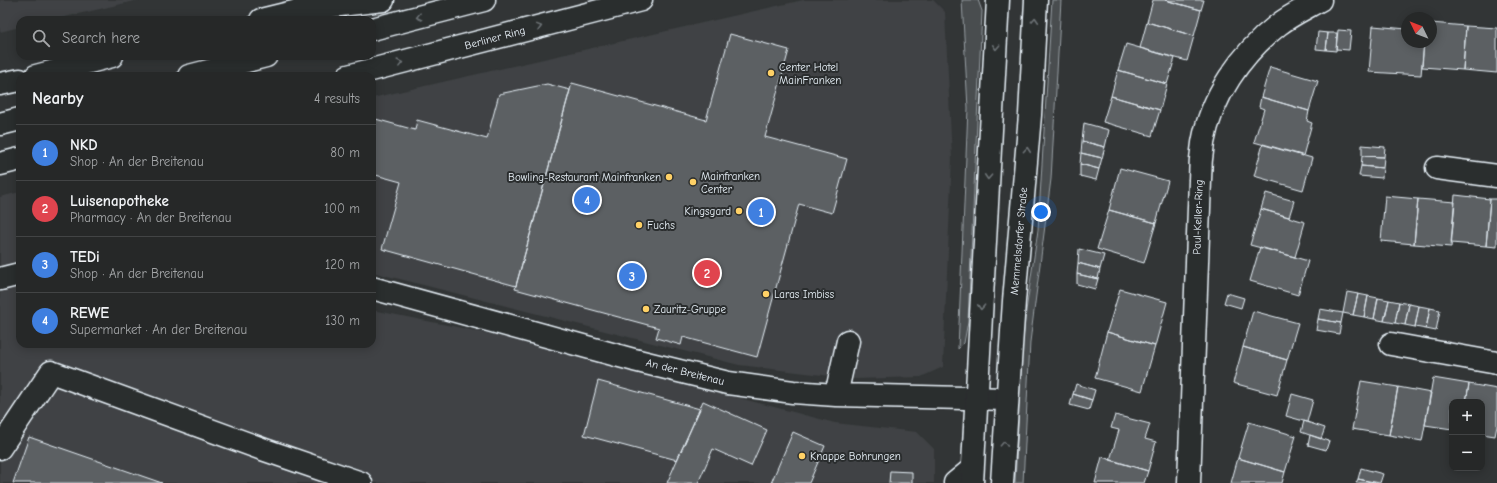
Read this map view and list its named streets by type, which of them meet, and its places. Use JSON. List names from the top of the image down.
{
  "streets": {
    "main road": [
      "Berliner Ring",
      "Paul-Keller-Ring",
      "Memmelsdorfer Straße",
      "An der Breitenau"
    ]
  },
  "crossings": [
    ["Memmelsdorfer Straße", "An der Breitenau"]
  ],
  "places": [
    "Center Hotel MainFranken",
    "Bowling-Restaurant Mainfranken",
    "Mainfranken Center",
    "Kingsgard",
    "Fuchs",
    "Laras Imbiss",
    "Zauritz-Gruppe",
    "Knappe Bohrungen"
  ],
  "north": "top left",
  "page": {
    "search": "Search here",
    "heading": ["Nearby", "4 results"],
    "list": [
      {
        "mark": "1",
        "name": "NKD",
        "note": "Shop · An der Breitenau",
        "value": "80 m"
      },
      {
        "mark": "2",
        "name": "Luisenapotheke",
        "note": "Pharmacy · An der Breitenau",
        "value": "100 m"
      },
      {
        "mark": "3",
        "name": "TEDi",
        "note": "Shop · An der Breitenau",
        "value": "120 m"
      },
      {
        "mark": "4",
        "name": "REWE",
        "note": "Supermarket · An der Breitenau",
        "value": "130 m"
      }
    ],
    "pins": [
      "4",
      "1",
      "2",
      "3"
    ],
    "map_buttons": ["+", "−"]
  }
}
